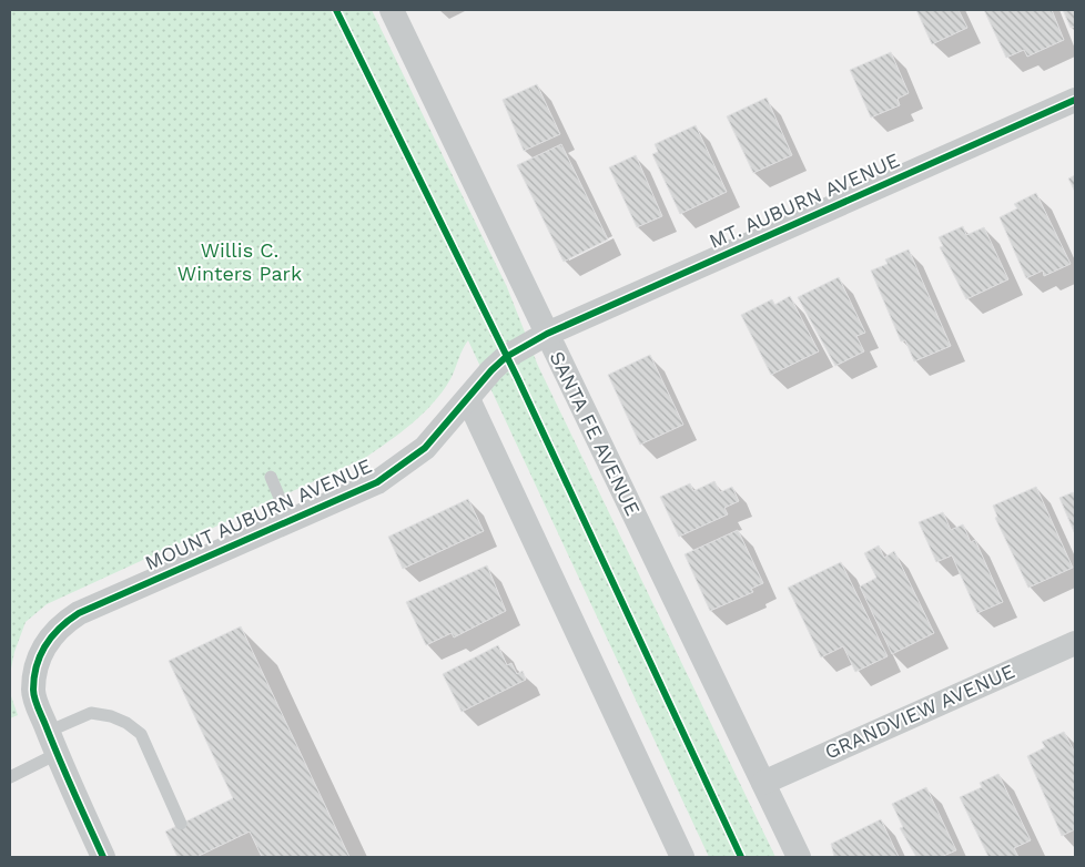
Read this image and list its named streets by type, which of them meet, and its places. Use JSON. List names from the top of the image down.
{
  "streets": {
    "street": [
      "MT. AUBURN AVENUE",
      "SANTA FE AVENUE",
      "MOUNT AUBURN AVENUE",
      "GRANDVIEW AVENUE"
    ]
  },
  "crossings": [
    ["MT. AUBURN AVENUE", "SANTA FE AVENUE"],
    ["MT. AUBURN AVENUE", "MOUNT AUBURN AVENUE"],
    ["SANTA FE AVENUE", "MOUNT AUBURN AVENUE"],
    ["SANTA FE AVENUE", "GRANDVIEW AVENUE"]
  ],
  "parks": ["Willis C. Winters Park"]
}
